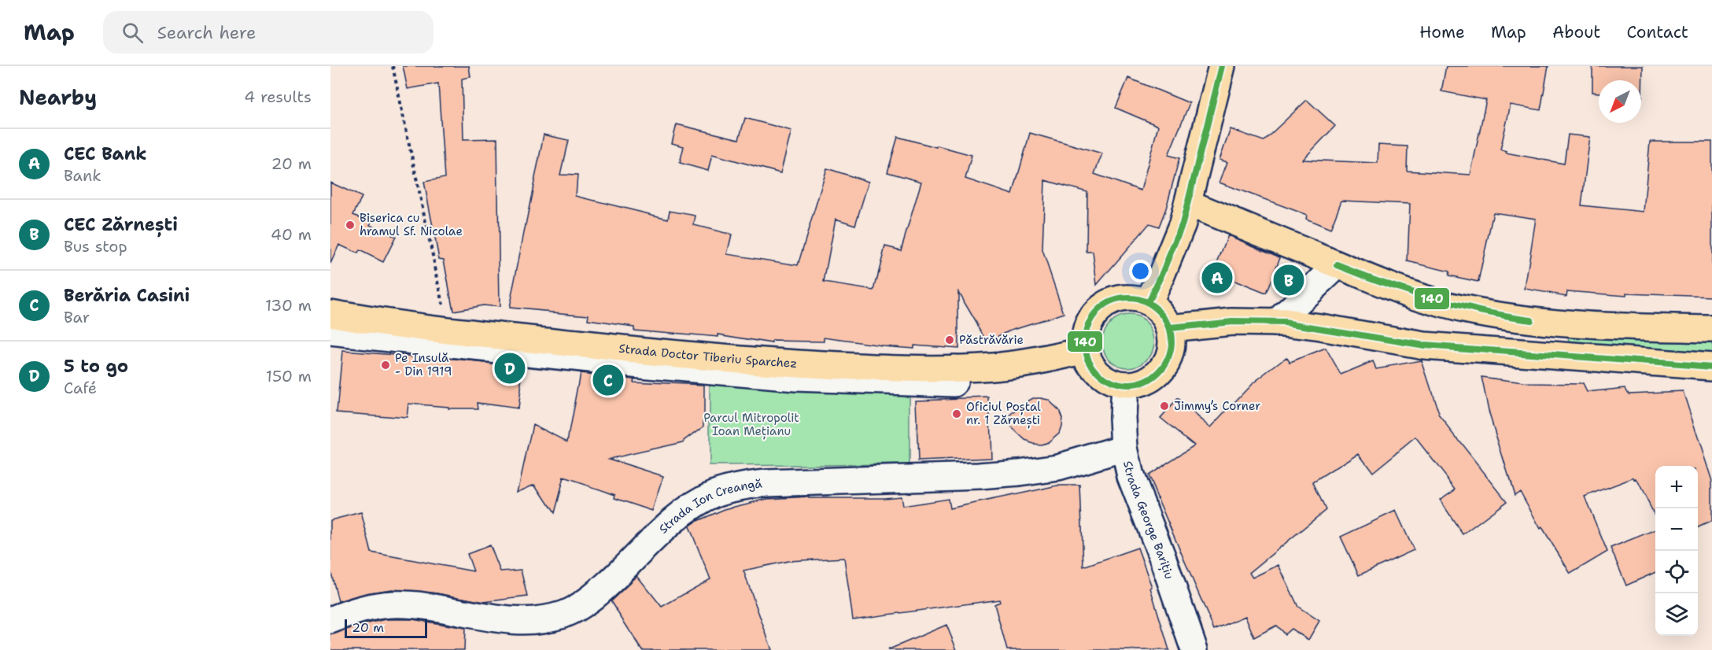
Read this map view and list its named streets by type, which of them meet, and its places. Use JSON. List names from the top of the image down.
{
  "streets": {
    "main road": ["Strada Doctor Tiberiu Sparchez"],
    "street": ["Strada Ion Creangă", "Strada George Barițiu"]
  },
  "crossings": [
    ["Strada Doctor Tiberiu Sparchez", "Strada George Barițiu"],
    ["Strada Ion Creangă", "Strada George Barițiu"]
  ],
  "parks": ["Parcul Mitropolit Ioan Mețianu"],
  "places": [
    "Biserica cu hramul Sf. Nicolae",
    "Păstrăvărie",
    "Pe Insulă - Din 1919",
    "Jimmy’s Corner",
    "Oficiul Poștal nr. 1 Zărnești"
  ],
  "lines": ["transit line 140"],
  "scale_bar": "20 m",
  "north": "bottom left",
  "page": {
    "header": "Map",
    "search": "Search here",
    "nav": [
      "Home",
      "Map",
      "About",
      "Contact"
    ],
    "heading": ["Nearby", "4 results"],
    "list": [
      {
        "mark": "A",
        "name": "CEC Bank",
        "note": "Bank",
        "value": "20 m"
      },
      {
        "mark": "B",
        "name": "CEC Zărnești",
        "note": "Bus stop",
        "value": "40 m"
      },
      {
        "mark": "C",
        "name": "Berăria Casini",
        "note": "Bar",
        "value": "130 m"
      },
      {
        "mark": "D",
        "name": "5 to go",
        "note": "Café",
        "value": "150 m"
      }
    ],
    "pins": [
      "A",
      "B",
      "D",
      "C"
    ],
    "map_buttons": ["+", "−"],
    "scale": "20 m"
  }
}
